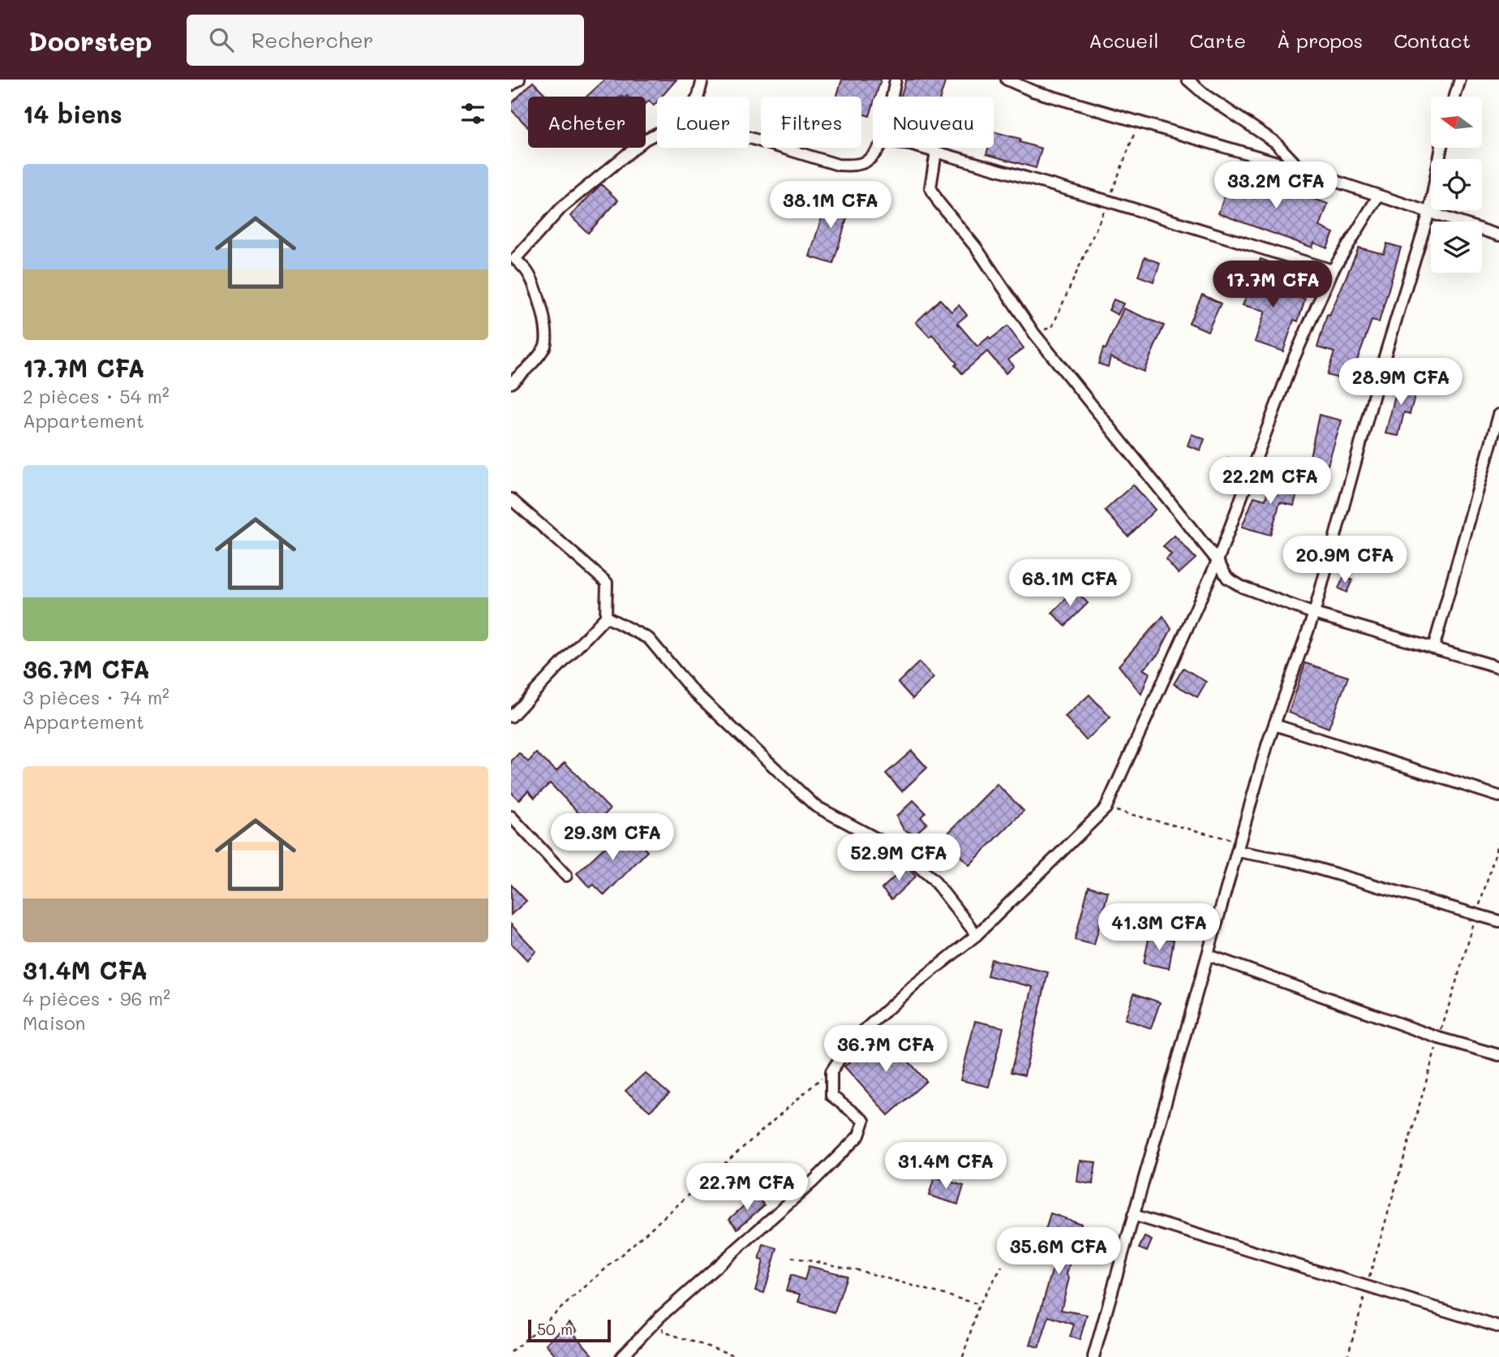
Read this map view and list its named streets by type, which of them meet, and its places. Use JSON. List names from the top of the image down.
{
  "scale_bar": "50 m",
  "north": "left",
  "page": {
    "header": "Doorstep",
    "search": "Rechercher",
    "nav": [
      "Accueil",
      "Carte",
      "À propos",
      "Contact"
    ],
    "heading": "14 biens",
    "chip": [
      "Acheter",
      "Louer",
      "Filtres",
      "Nouveau"
    ],
    "list": [
      {
        "name": "17.7M CFA",
        "note": "2 pièces · 54 m² · Appartement"
      },
      {
        "name": "36.7M CFA",
        "note": "3 pièces · 74 m² · Appartement"
      },
      {
        "name": "31.4M CFA",
        "note": "4 pièces · 96 m² · Maison"
      }
    ],
    "price": [
      "33.2M CFA",
      "38.1M CFA",
      "17.7M CFA",
      "28.9M CFA",
      "22.2M CFA",
      "20.9M CFA",
      "68.1M CFA",
      "29.3M CFA",
      "52.9M CFA",
      "41.3M CFA",
      "36.7M CFA",
      "31.4M CFA",
      "22.7M CFA",
      "35.6M CFA"
    ],
    "scale": "50 m"
  }
}
